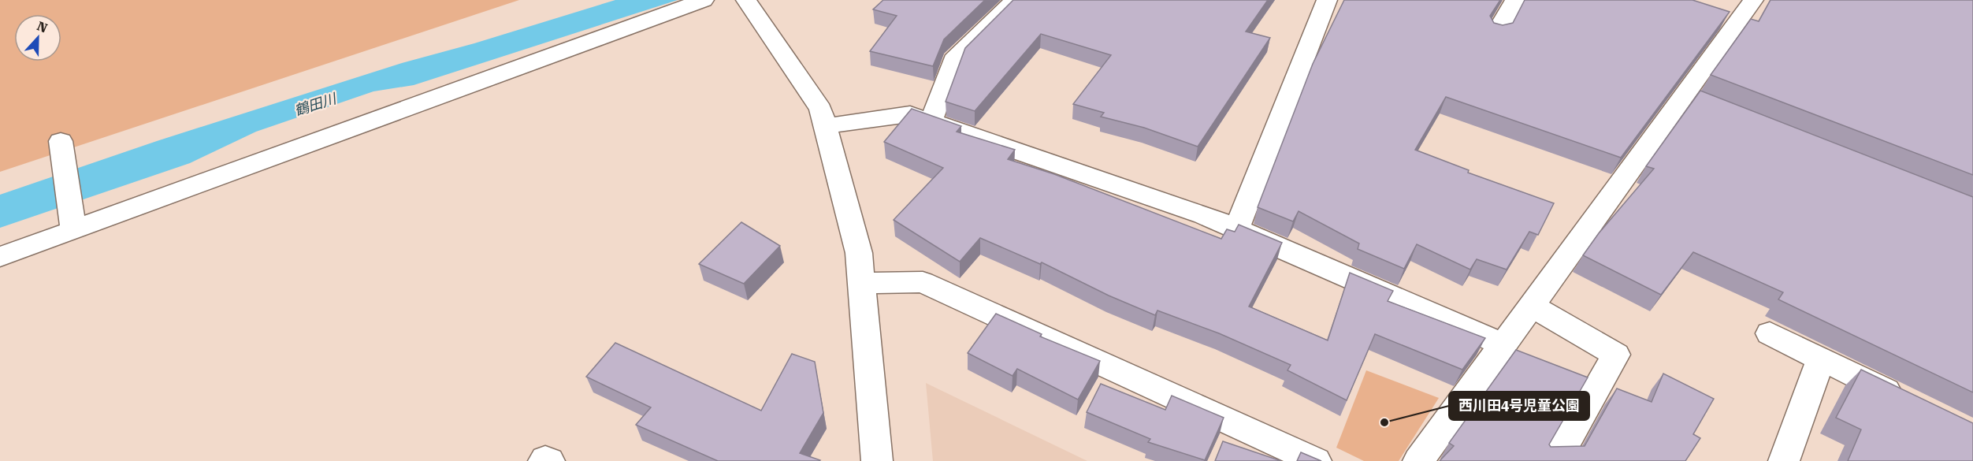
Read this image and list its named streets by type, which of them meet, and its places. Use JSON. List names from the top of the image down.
{
  "water": ["鶴田川"],
  "places": ["西川田4号児童公園"],
  "north": "top"
}
